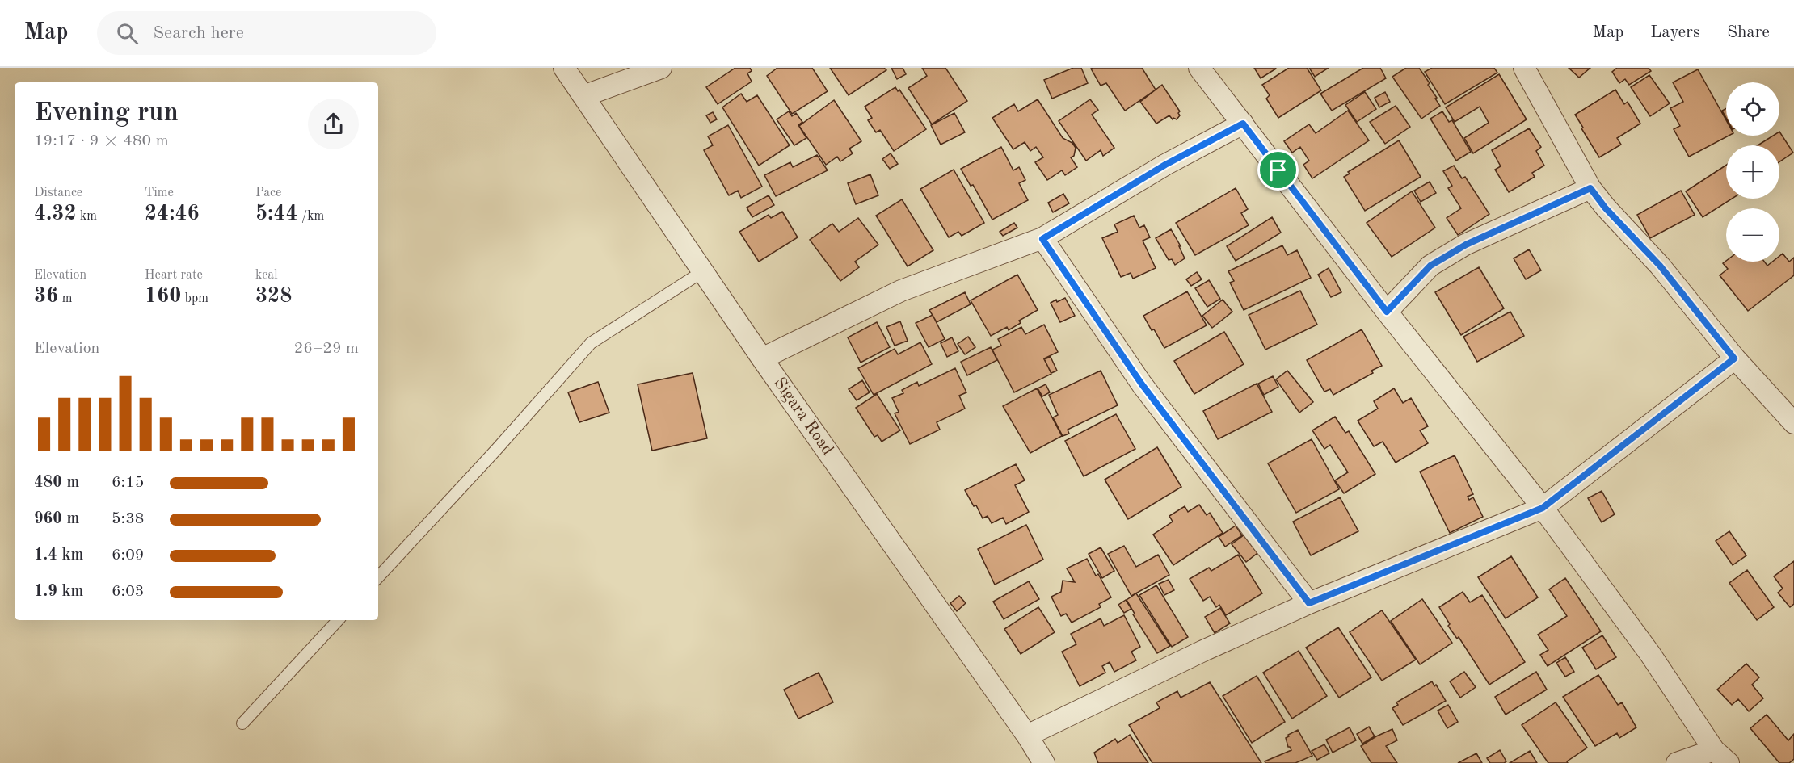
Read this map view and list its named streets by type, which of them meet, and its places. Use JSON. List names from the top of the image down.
{
  "streets": {
    "street": ["Sigara Road"]
  },
  "page": {
    "header": "Map",
    "search": "Search here",
    "nav": ["Map", "Layers", "Share"],
    "map_buttons": ["+", "−"],
    "heading": ["Evening run", "19:17 · 9 × 480 m"],
    "stats": [
      ["Distance", "4.32 km"],
      ["Time", "24:46"],
      ["Pace", "5:44 /km"],
      ["Elevation", "36 m"],
      ["Heart rate", "160 bpm"],
      ["kcal", "328"]
    ],
    "chart": ["Elevation", "26–29 m"],
    "list": [
      {
        "name": "480 m",
        "note": "6:15"
      },
      {
        "name": "960 m",
        "note": "5:38"
      },
      {
        "name": "1.4 km",
        "note": "6:09"
      },
      {
        "name": "1.9 km",
        "note": "6:03"
      }
    ]
  }
}
